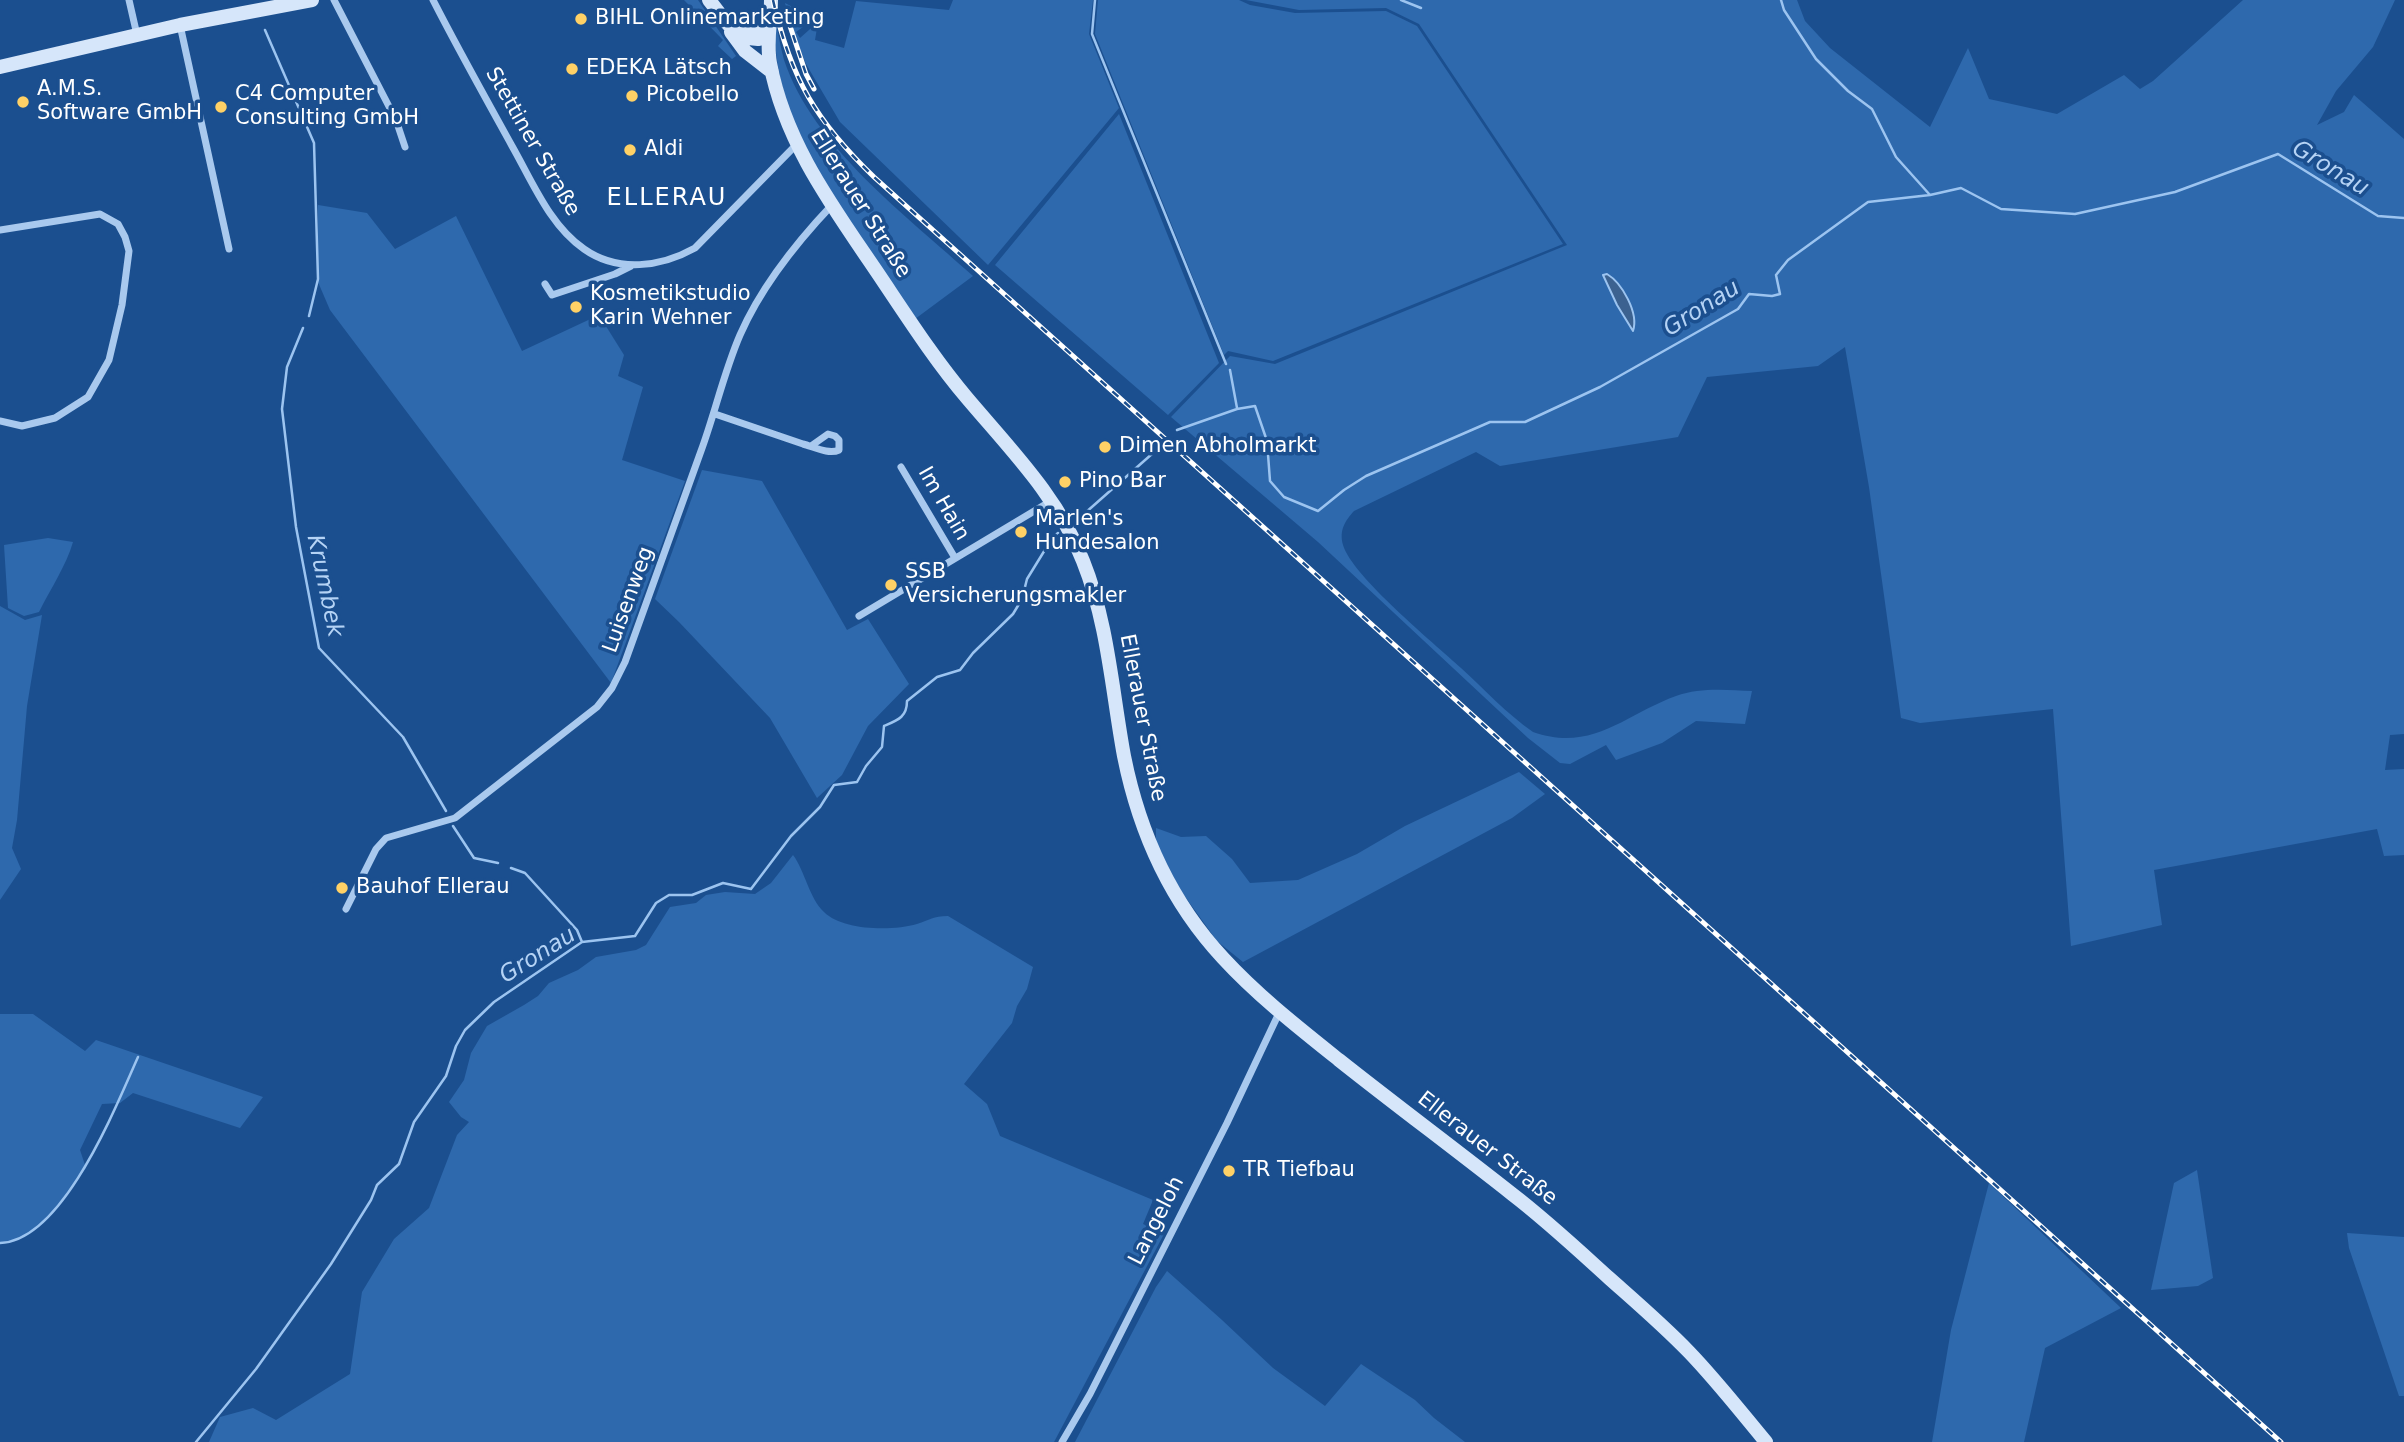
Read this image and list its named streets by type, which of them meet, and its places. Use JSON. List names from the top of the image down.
{
  "streets": {
    "main road": ["Ellerauer Straße"],
    "street": [
      "Stettiner Straße",
      "Im Hain",
      "Luisenweg",
      "Langeloh"
    ]
  },
  "crossings": [
    ["Stettiner Straße", "Ellerauer Straße"],
    ["Ellerauer Straße", "Luisenweg"],
    ["Ellerauer Straße", "Langeloh"]
  ],
  "districts": ["ELLERAU"],
  "water": ["Gronau", "Krumbek"],
  "places": [
    "BIHL Onlinemarketing",
    "EDEKA Lätsch",
    "Picobello",
    "A.M.S. Software GmbH",
    "C4 Computer Consulting GmbH",
    "Aldi",
    "Kosmetikstudio Karin Wehner",
    "Dimen Abholmarkt",
    "Pino Bar",
    "Marlen's Hundesalon",
    "SSB Versicherungsmakler",
    "Bauhof Ellerau",
    "TR Tiefbau"
  ]
}
